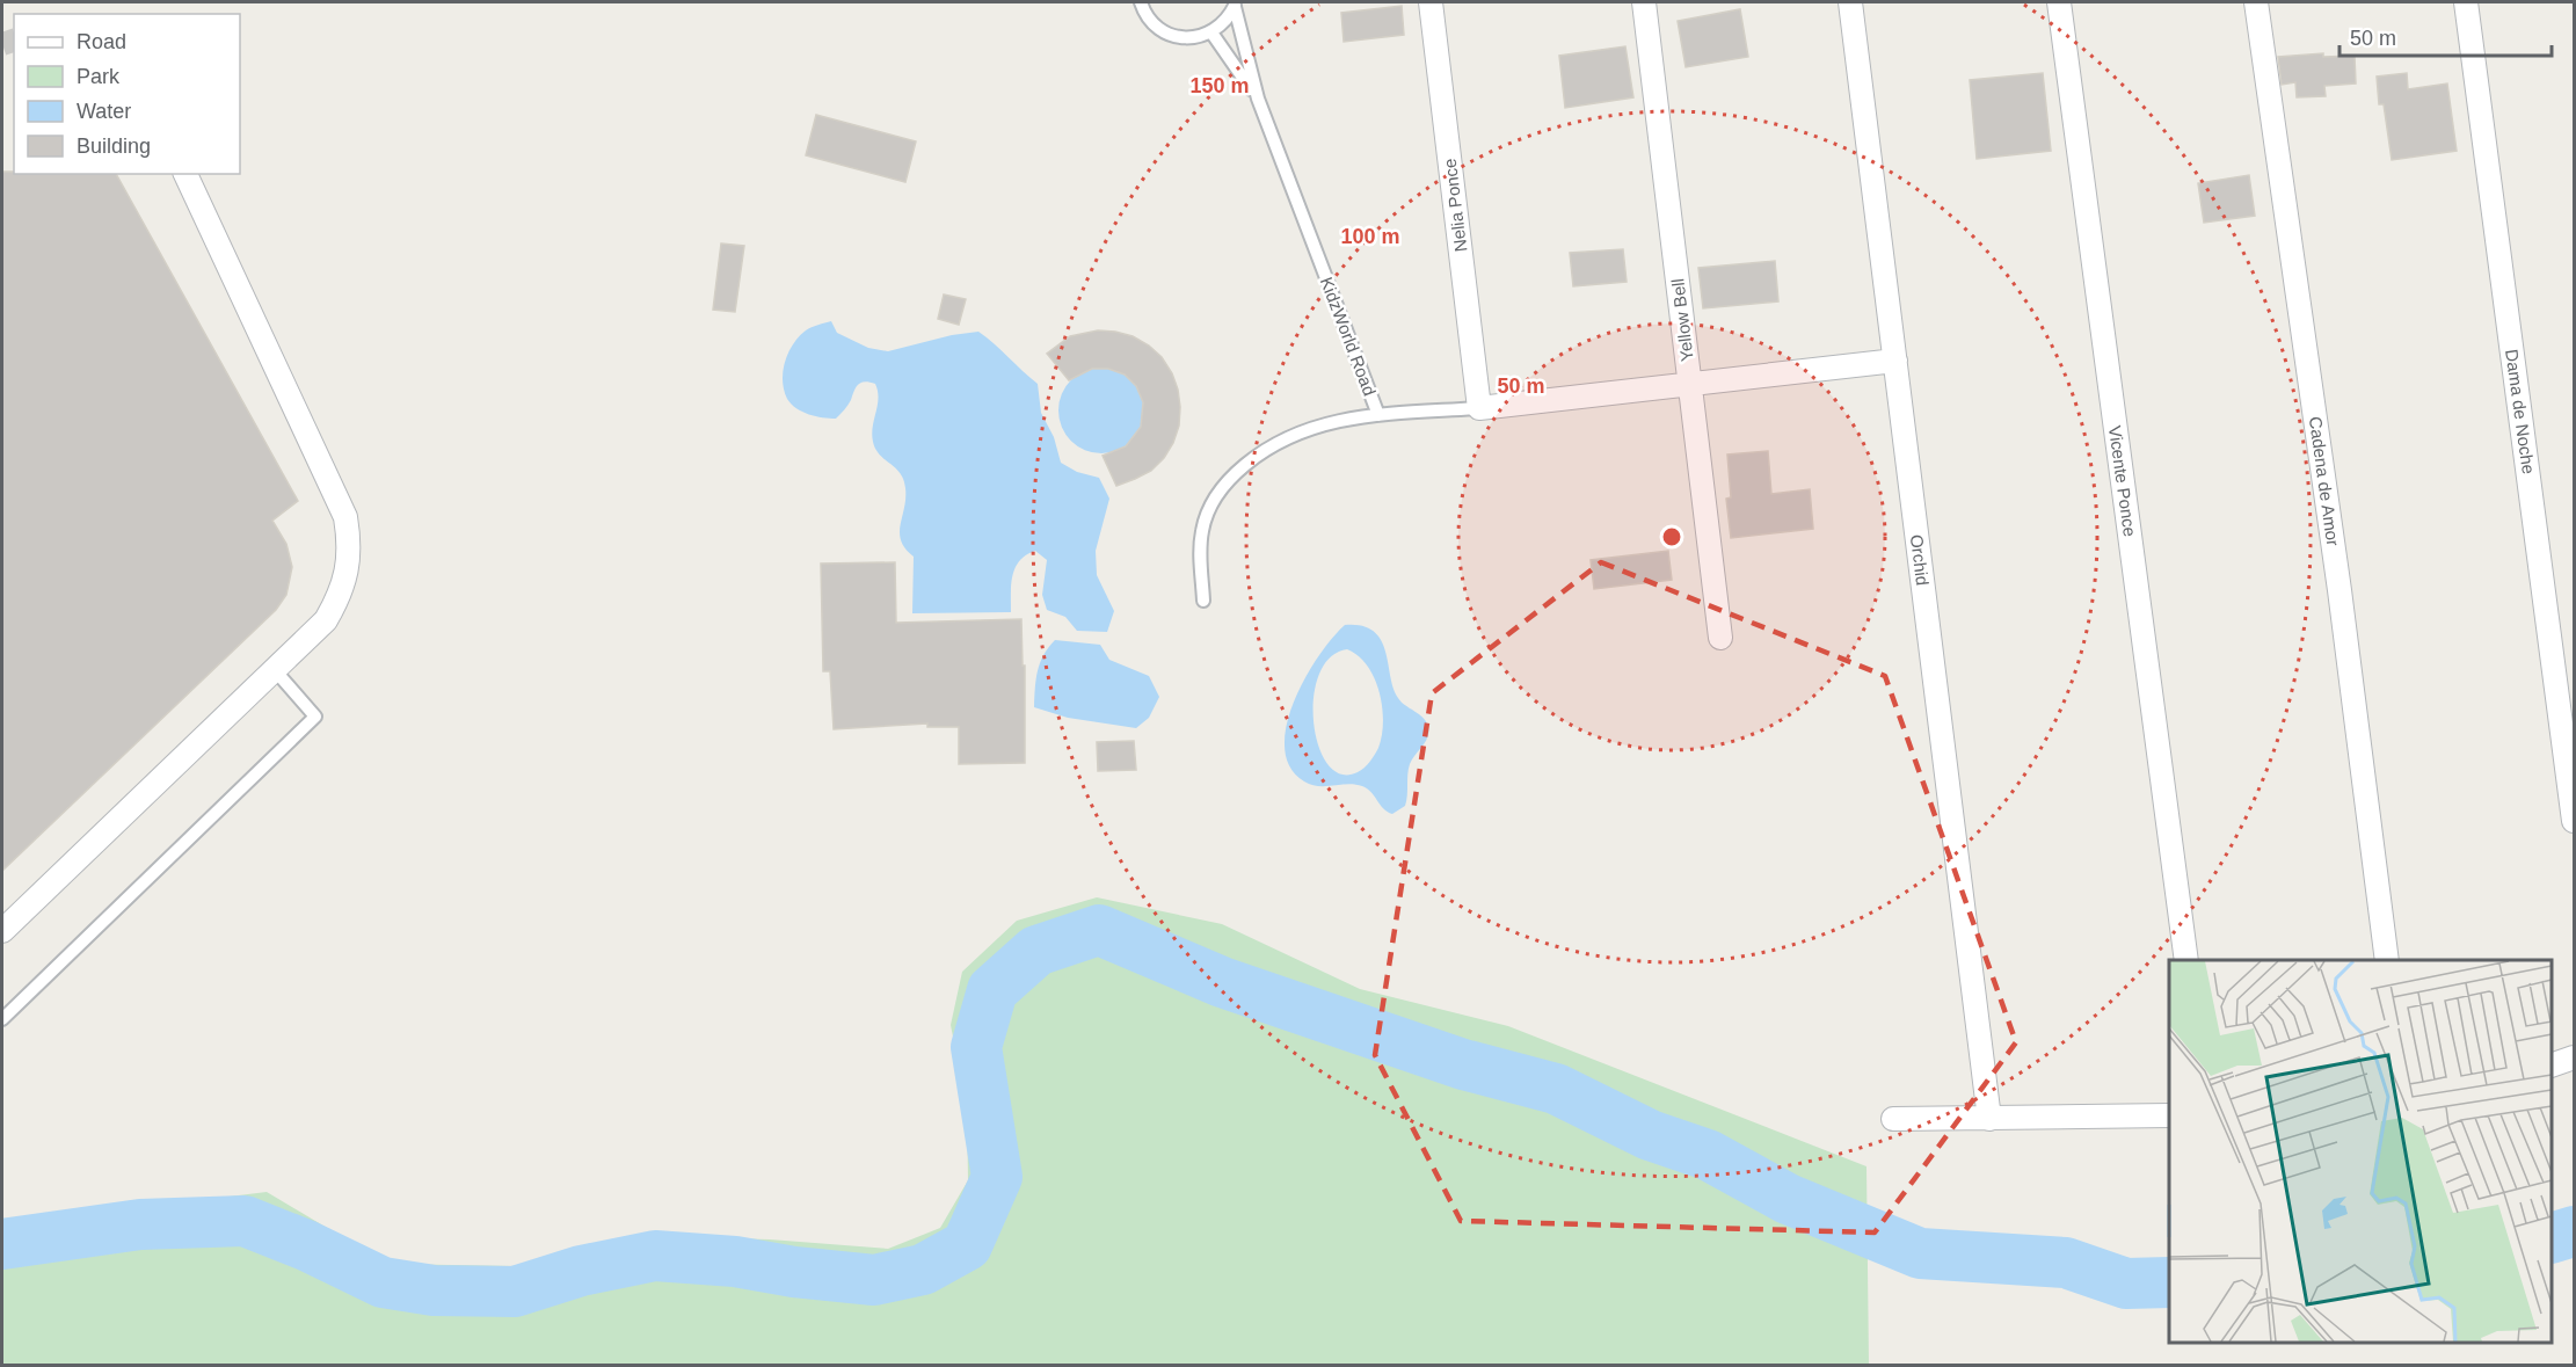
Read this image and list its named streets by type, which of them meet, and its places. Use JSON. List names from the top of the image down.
{
  "streets": {
    "street": [
      "Nelia Ponce",
      "Yellow Bell",
      "Dama de Noche",
      "Vicente Ponce",
      "Cadena de Amor",
      "Orchid"
    ],
    "lane": ["KidzWorld Road"]
  },
  "legend": [
    "Road",
    "Park",
    "Water",
    "Building"
  ],
  "scale_bar": "50 m",
  "rings": ["150 m", "100 m", "50 m"]
}
